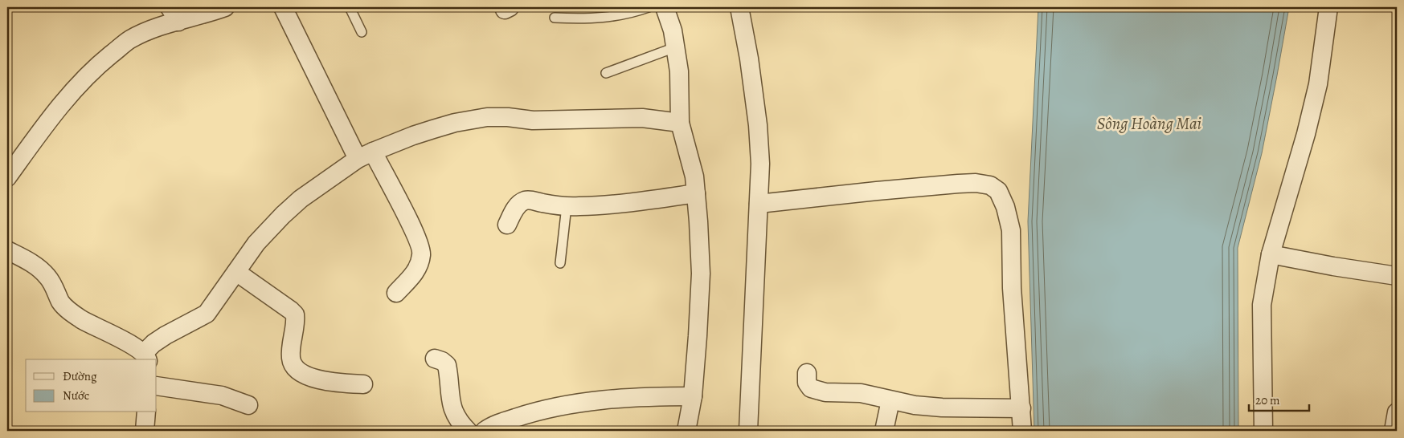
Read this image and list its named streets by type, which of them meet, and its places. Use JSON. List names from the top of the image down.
{
  "water": ["Sông Hoàng Mai"],
  "legend": ["Đường", "Nước"],
  "scale_bar": "20 m"
}
